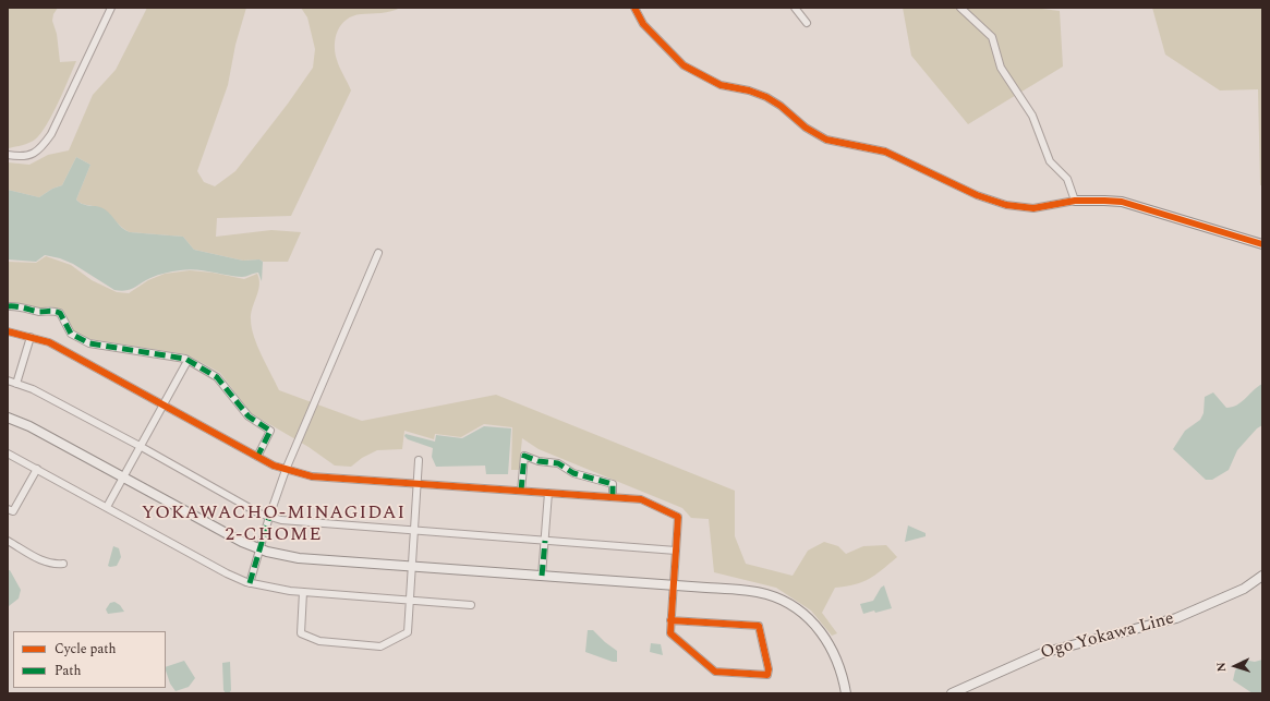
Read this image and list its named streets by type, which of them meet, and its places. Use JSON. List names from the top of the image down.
{
  "streets": {
    "street": ["Ogo Yokawa Line"]
  },
  "districts": ["YOKAWACHO-MINAGIDAI 2-CHOME"],
  "legend": ["Cycle path", "Path"],
  "north": "left"
}
